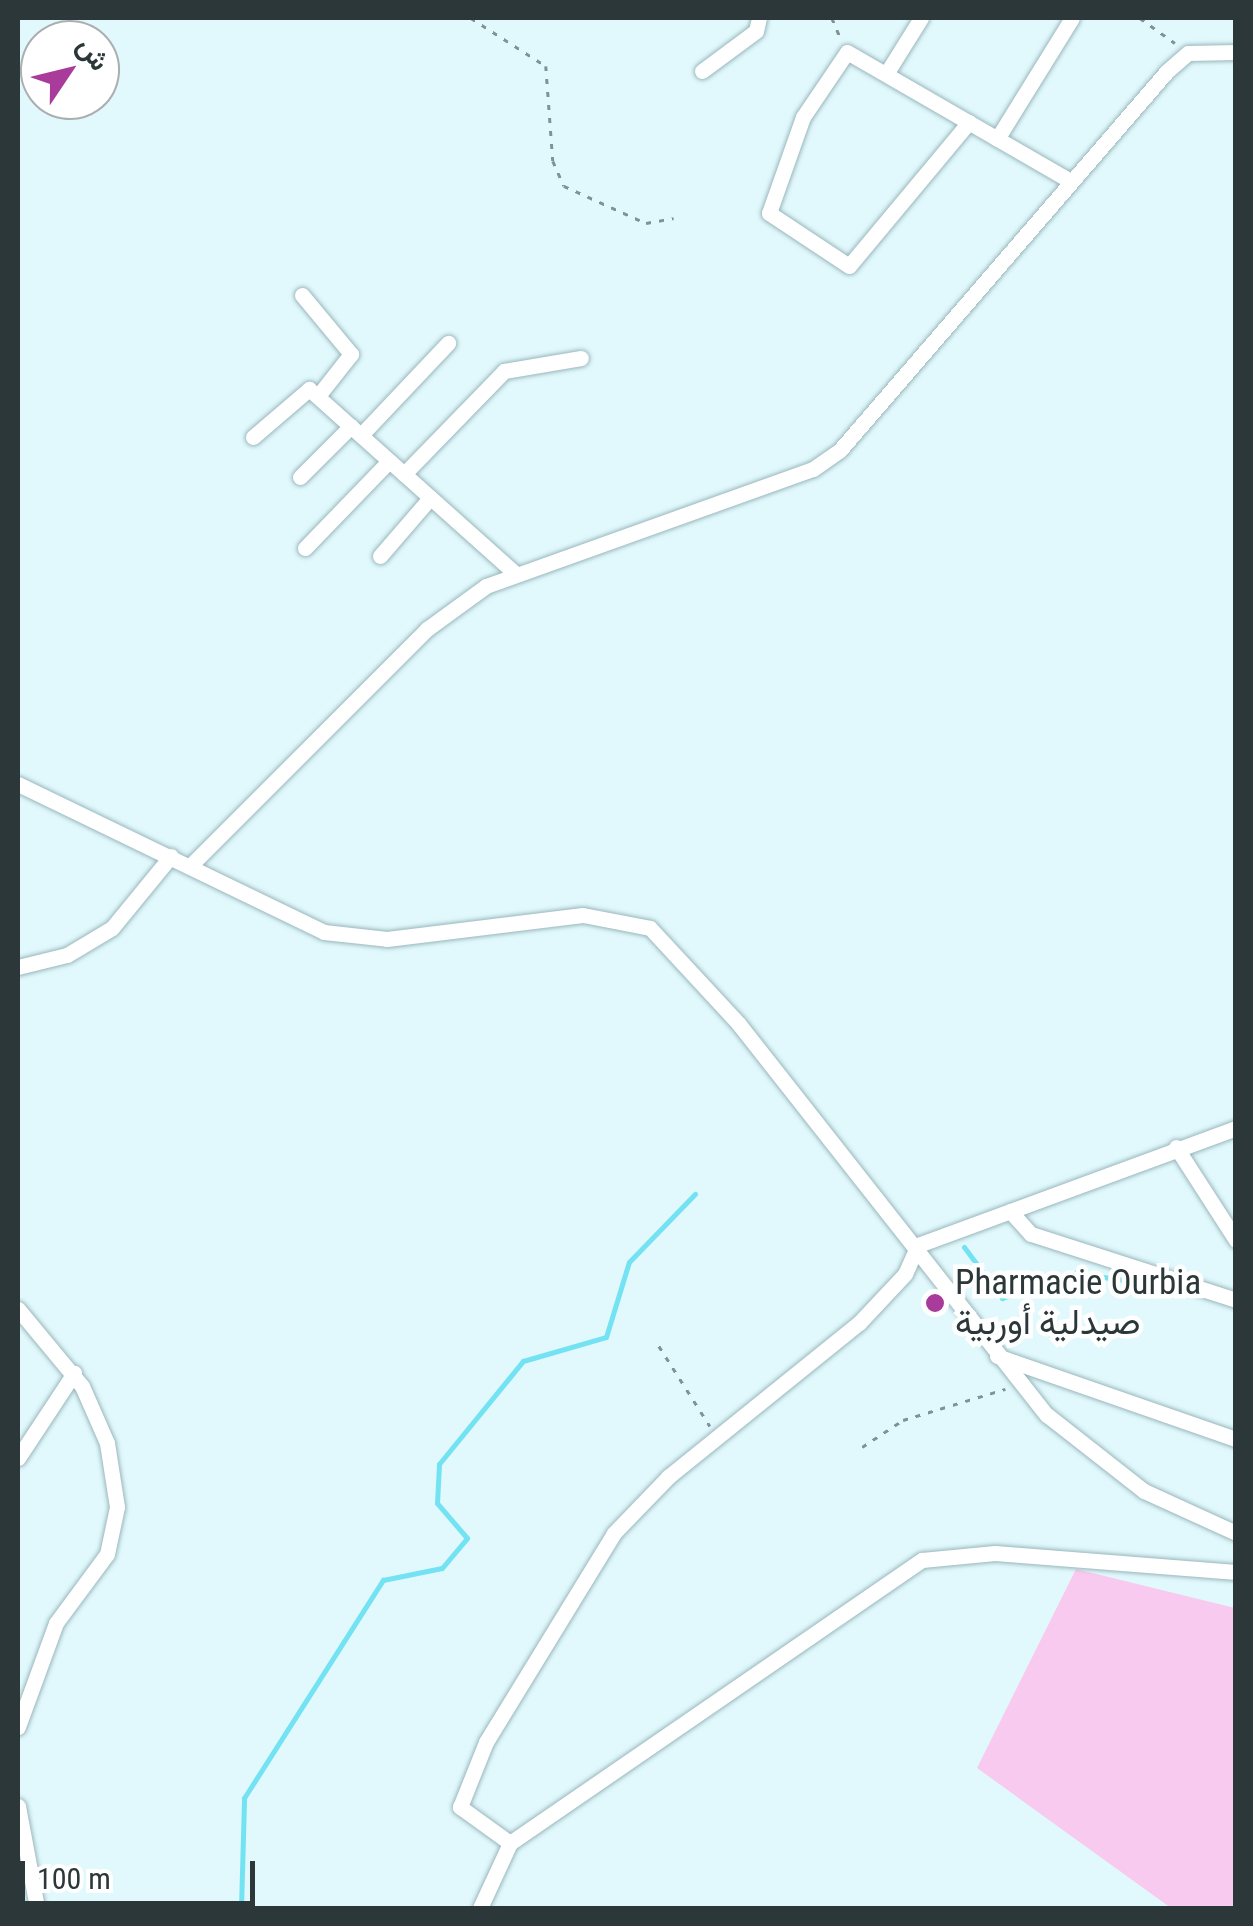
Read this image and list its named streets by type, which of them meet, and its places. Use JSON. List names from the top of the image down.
{
  "places": ["Pharmacie Ourbia صيدلية أوربية"],
  "scale_bar": "100 m",
  "north": "top right"
}
